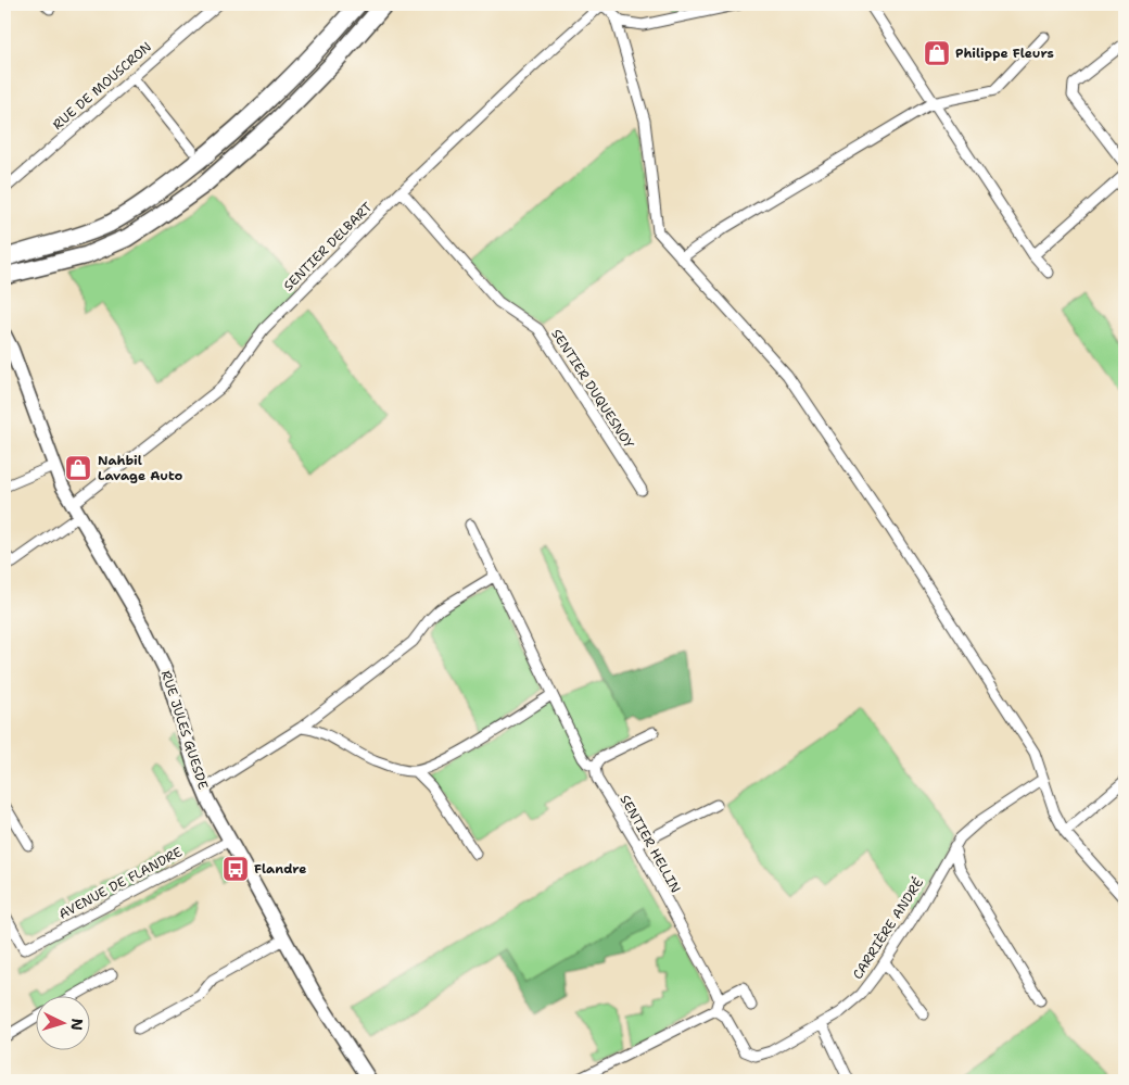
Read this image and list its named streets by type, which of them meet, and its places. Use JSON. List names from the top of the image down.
{
  "streets": {
    "main road": ["RUE JULES GUESDE"],
    "street": [
      "RUE DE MOUSCRON",
      "SENTIER DELBART",
      "SENTIER DUQUESNOY",
      "SENTIER HELLIN",
      "AVENUE DE FLANDRE",
      "CARRIÈRE ANDRÉ"
    ]
  },
  "crossings": [
    ["SENTIER DELBART", "SENTIER DUQUESNOY"],
    ["SENTIER DELBART", "RUE JULES GUESDE"],
    ["RUE JULES GUESDE", "AVENUE DE FLANDRE"]
  ],
  "places": {
    "shop": ["Philippe Fleurs", "Nahbil Lavage Auto"],
    "bus stop": ["Flandre"]
  },
  "north": "right"
}
